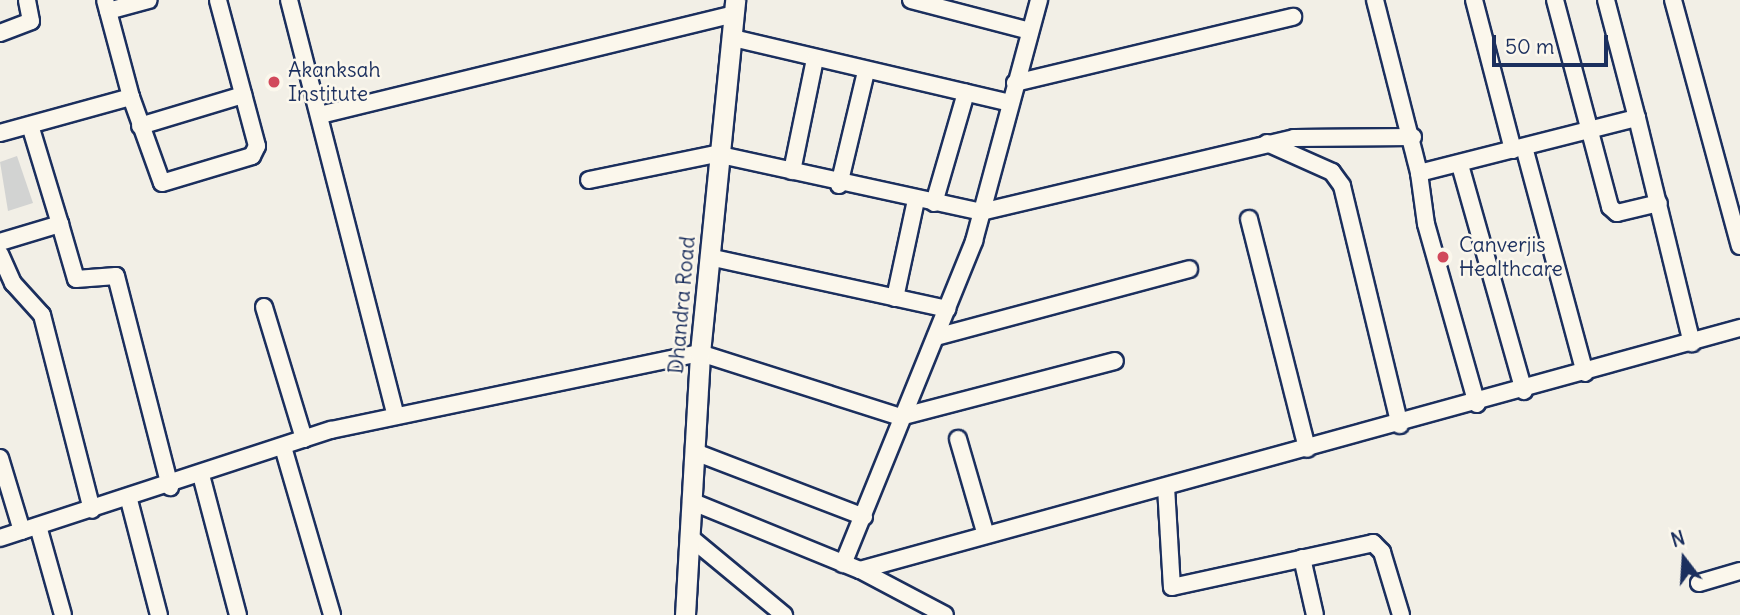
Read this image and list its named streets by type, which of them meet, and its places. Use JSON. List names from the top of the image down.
{
  "streets": {
    "street": ["Dhandra Road"]
  },
  "places": ["Akanksah Institute", "Canverjis Healthcare"],
  "scale_bar": "50 m",
  "north": "top"
}
